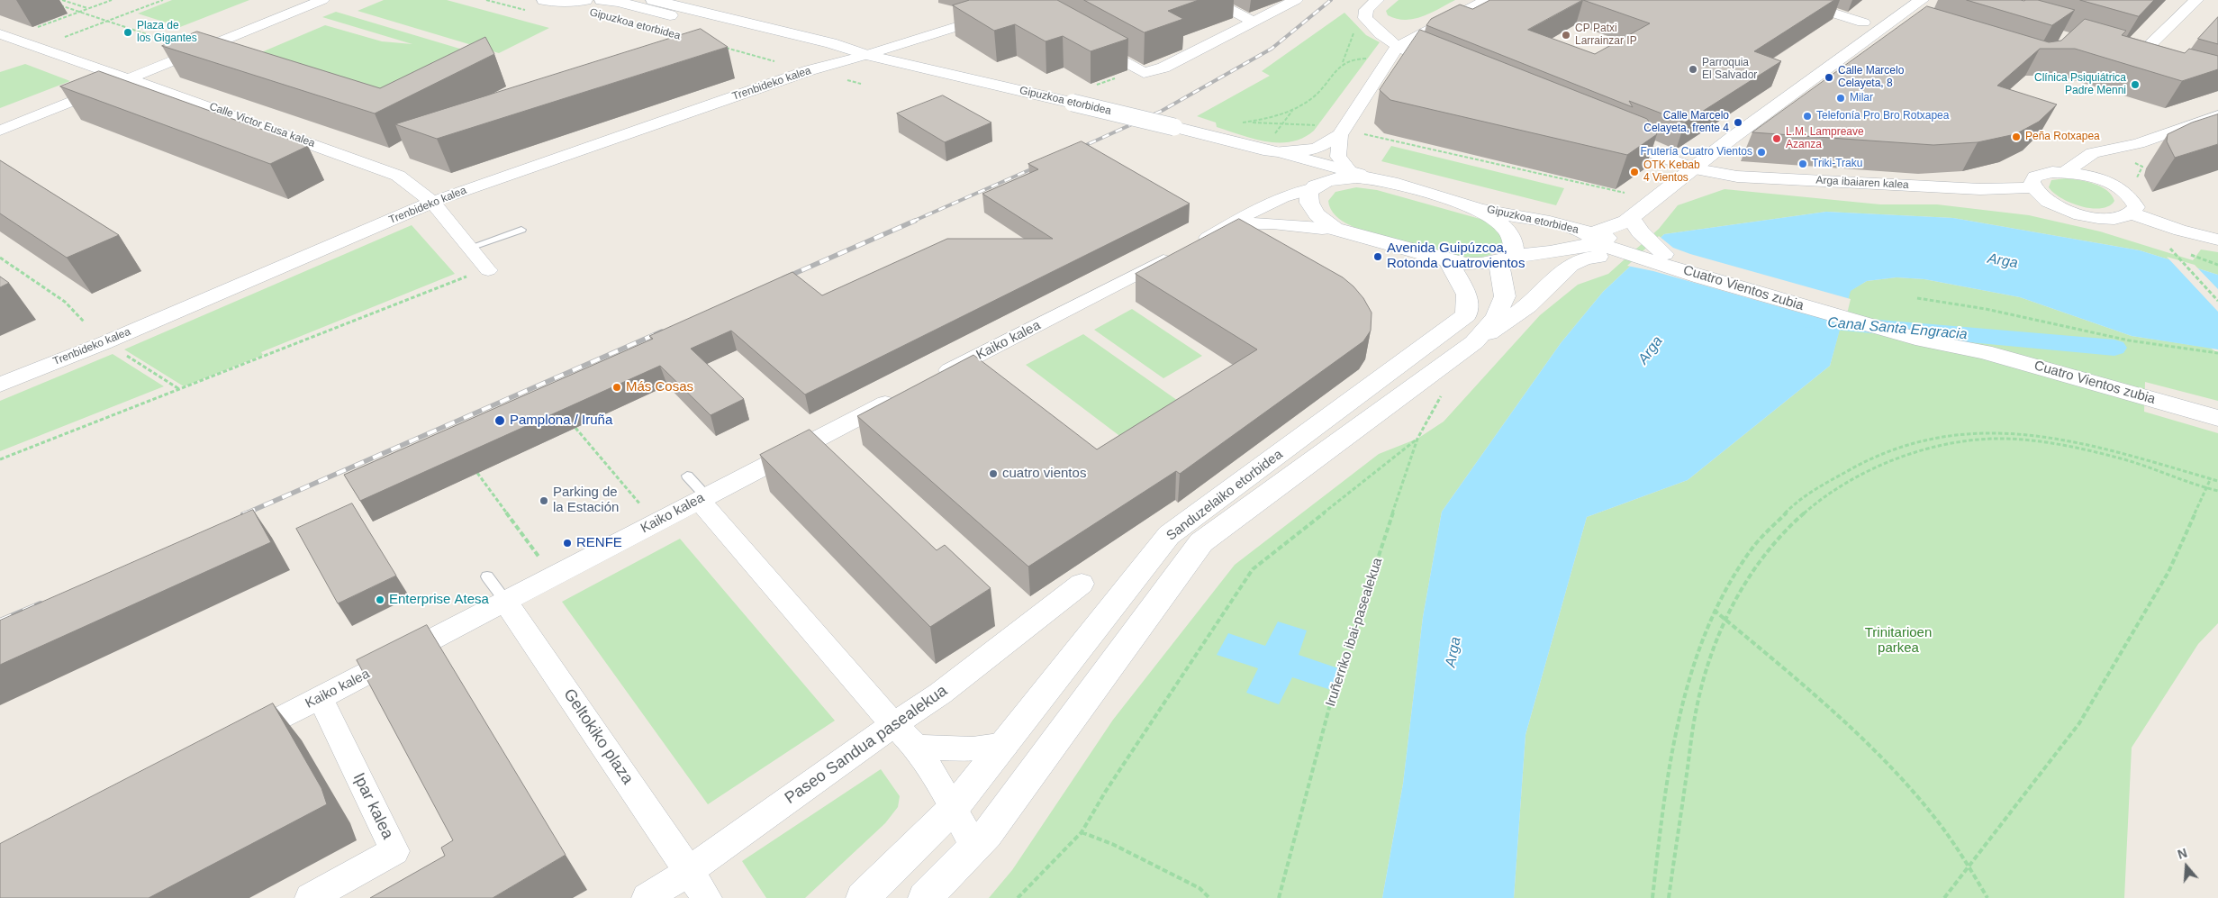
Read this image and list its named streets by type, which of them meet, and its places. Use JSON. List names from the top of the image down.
{
  "streets": {
    "main road": ["Gipuzkoa etorbidea", "Cuatro Vientos zubia", "Sanduzelaiko etorbidea"],
    "street": [
      "Trenbideko kalea",
      "Calle Victor Eusa kalea",
      "Arga ibaiaren kalea",
      "Kaiko kalea",
      "Geltokiko plaza",
      "Paseo Sandua pasealekua",
      "Ipar kalea"
    ],
    "path": ["Iruñerriko ibai-pasealekua"]
  },
  "crossings": [
    ["Gipuzkoa etorbidea", "Trenbideko kalea"],
    ["Gipuzkoa etorbidea", "Cuatro Vientos zubia"],
    ["Gipuzkoa etorbidea", "Kaiko kalea"],
    ["Gipuzkoa etorbidea", "Sanduzelaiko etorbidea"],
    ["Trenbideko kalea", "Calle Victor Eusa kalea"],
    ["Cuatro Vientos zubia", "Sanduzelaiko etorbidea"],
    ["Kaiko kalea", "Geltokiko plaza"],
    ["Kaiko kalea", "Ipar kalea"],
    ["Geltokiko plaza", "Paseo Sandua pasealekua"]
  ],
  "water": ["Arga", "Canal Santa Engracia"],
  "parks": ["Trinitarioen parkea"],
  "places": [
    "Plaza de los Gigantes",
    "CP Patxi Larrainzar IP",
    "Parroquia El Salvador",
    "Calle Marcelo Celayeta, 8",
    "Clínica Psiquiátrica Padre Menni",
    "Milar",
    "Telefonía Pro Bro Rotxapea",
    "Calle Marcelo Celayeta, frente 4",
    "Peña Rotxapea",
    "L.M. Lampreave Azanza",
    "Frutería Cuatro Vientos",
    "Triki-Traku",
    "OTK Kebab 4 Vientos",
    "Avenida Guipúzcoa, Rotonda Cuatrovientos",
    "Más Cosas",
    "Pamplona / Iruña",
    "cuatro vientos",
    "Parking de la Estación",
    "RENFE",
    "Enterprise Atesa"
  ],
  "north": "top"
}
